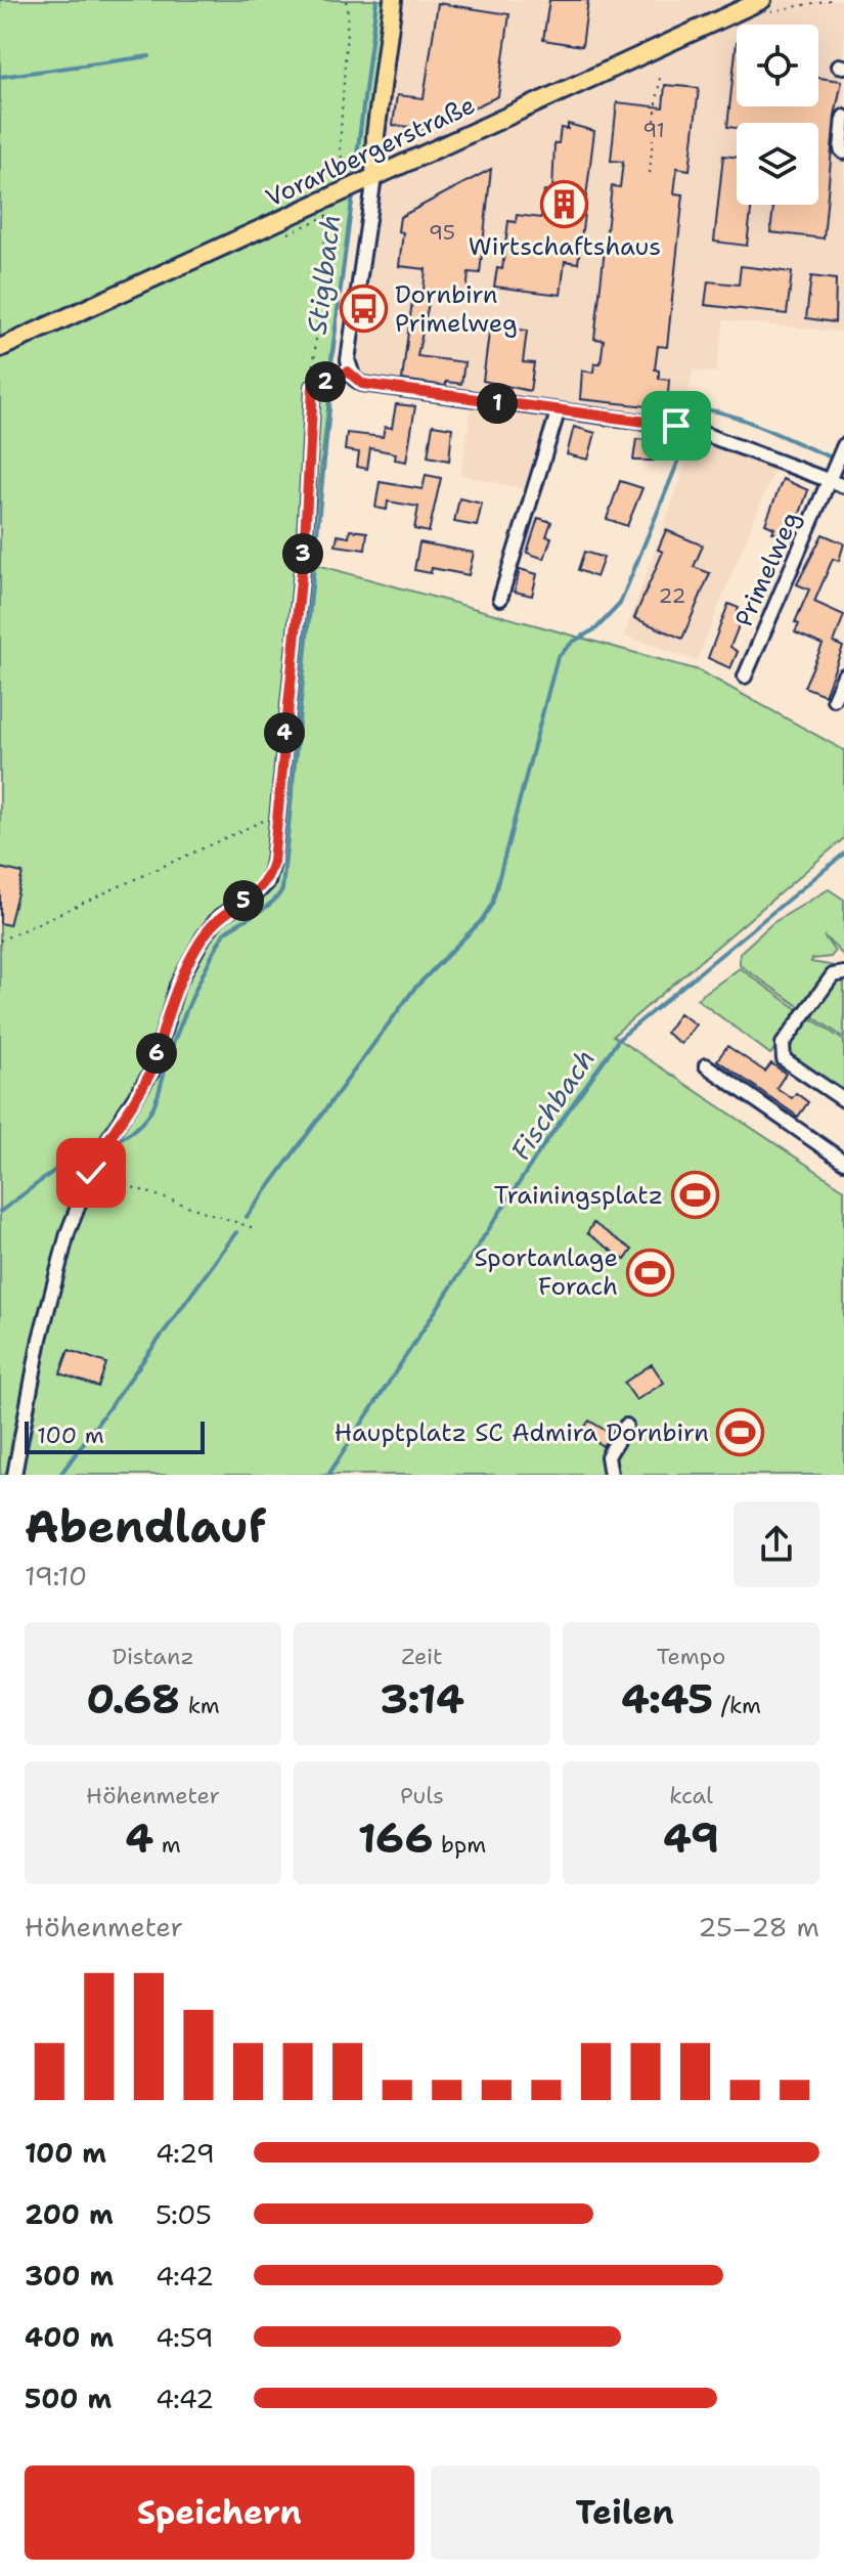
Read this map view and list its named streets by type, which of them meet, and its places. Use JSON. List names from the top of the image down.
{
  "streets": {
    "main road": ["Vorarlbergerstraße"],
    "street": ["Primelweg"]
  },
  "water": ["Stiglbach", "Fischbach"],
  "places": {
    "building": ["Wirtschaftshaus"],
    "bus stop": ["Dornbirn Primelweg"],
    "sports": ["Trainingsplatz", "Sportanlage Forach", "Hauptplatz SC Admira Dornbirn"]
  },
  "house_numbers": ["91", "95", "22"],
  "scale_bar": "100 m",
  "page": {
    "pins": [
      "2",
      "1",
      "3",
      "4",
      "5",
      "6"
    ],
    "scale": "100 m",
    "heading": ["Abendlauf", "19:10"],
    "stats": [
      ["Distanz", "0.68 km"],
      ["Zeit", "3:14"],
      ["Tempo", "4:45 /km"],
      ["Höhenmeter", "4 m"],
      ["Puls", "166 bpm"],
      ["kcal", "49"]
    ],
    "chart": ["Höhenmeter", "25–28 m"],
    "list": [
      {
        "name": "100 m",
        "note": "4:29"
      },
      {
        "name": "200 m",
        "note": "5:05"
      },
      {
        "name": "300 m",
        "note": "4:42"
      },
      {
        "name": "400 m",
        "note": "4:59"
      },
      {
        "name": "500 m",
        "note": "4:42"
      }
    ],
    "buttons": ["Speichern", "Teilen"]
  }
}
